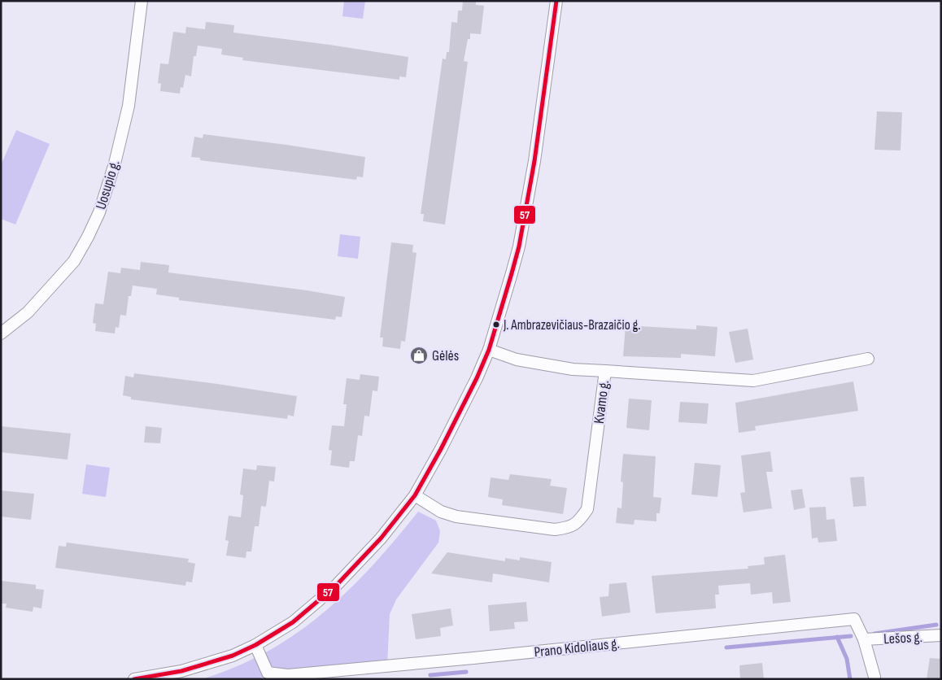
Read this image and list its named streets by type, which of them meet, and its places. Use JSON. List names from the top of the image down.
{
  "streets": {
    "street": [
      "Uosupio g.",
      "Kvamo g.",
      "Lešos g.",
      "Prano Kidoliaus g."
    ]
  },
  "crossings": [
    ["Lešos g.", "Prano Kidoliaus g."]
  ],
  "places": {
    "other": ["J. Ambrazevičiaus-Brazaičio g."],
    "shop": ["Gėlės"]
  },
  "lines": ["transit line 57"]
}
